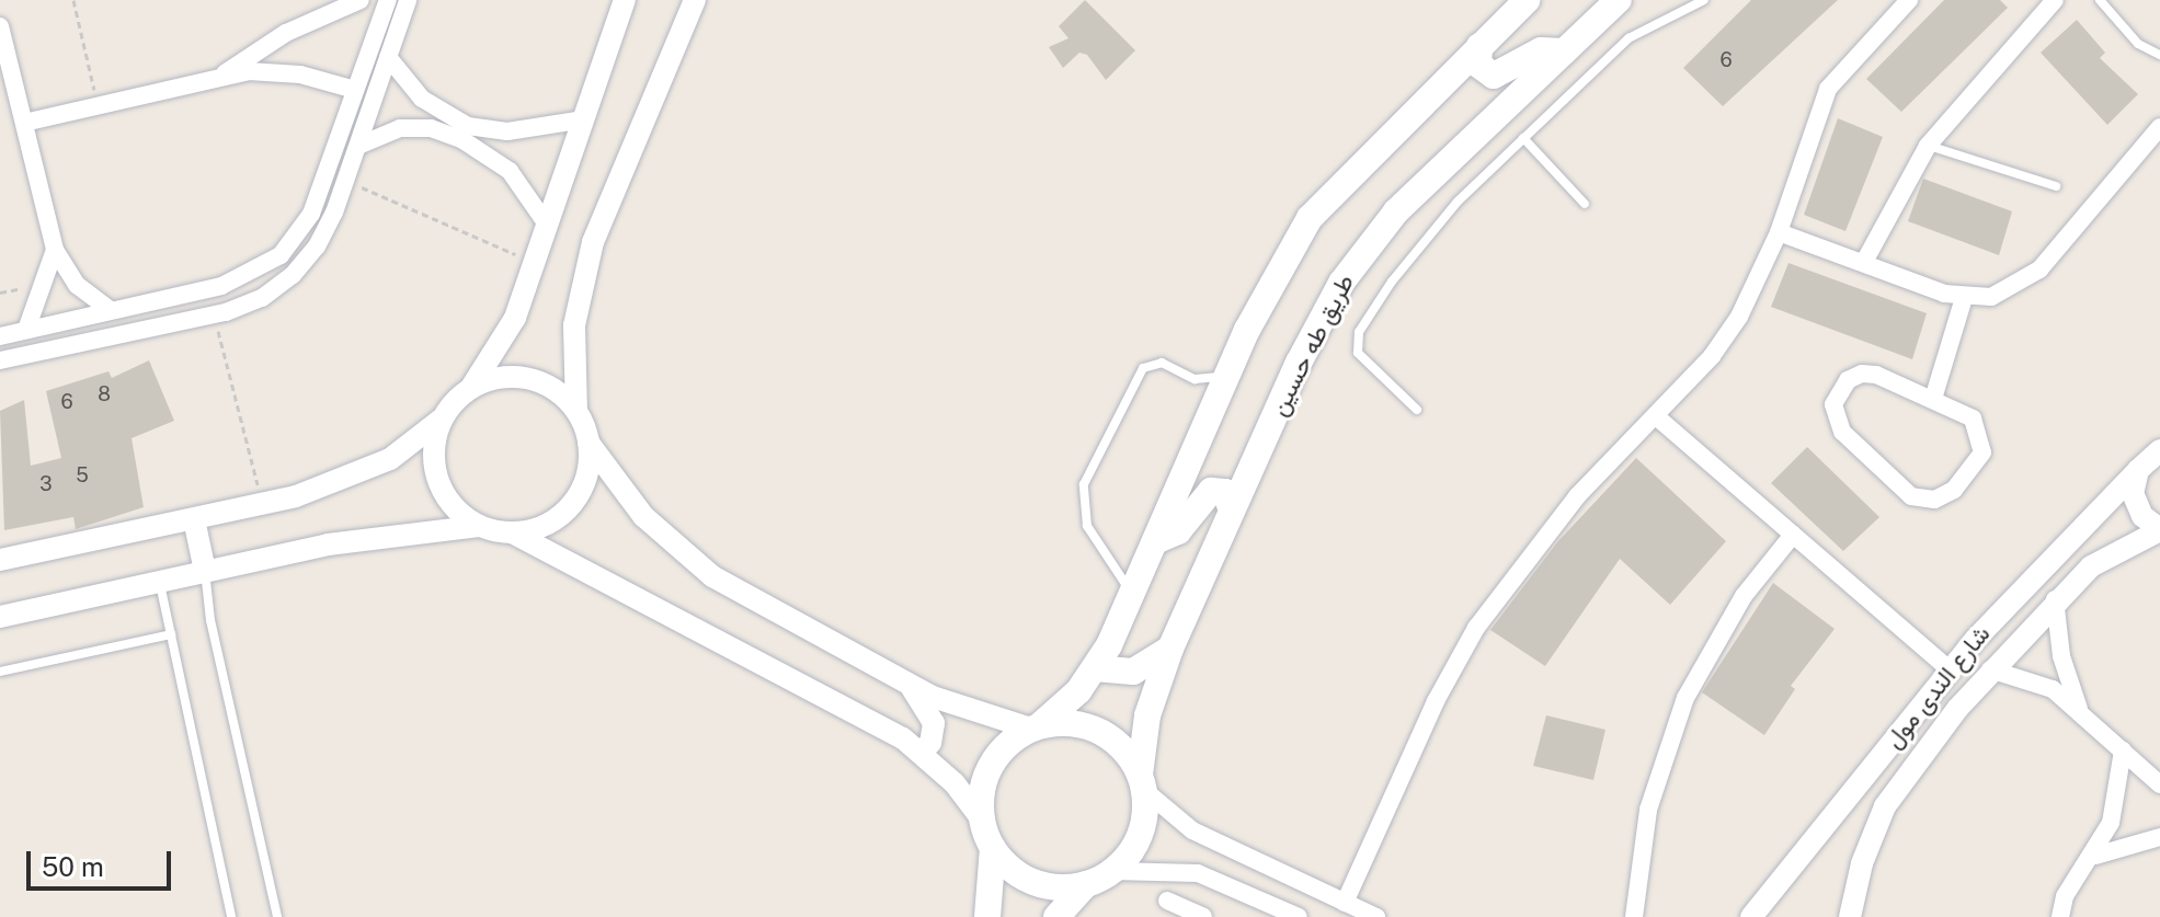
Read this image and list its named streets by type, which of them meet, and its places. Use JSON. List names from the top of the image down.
{
  "streets": {
    "main road": ["طريق طه حسين"],
    "street": ["شارع الندى مول"]
  },
  "house_numbers": [
    "6",
    "8",
    "6",
    "5",
    "3"
  ],
  "scale_bar": "50 m"
}
